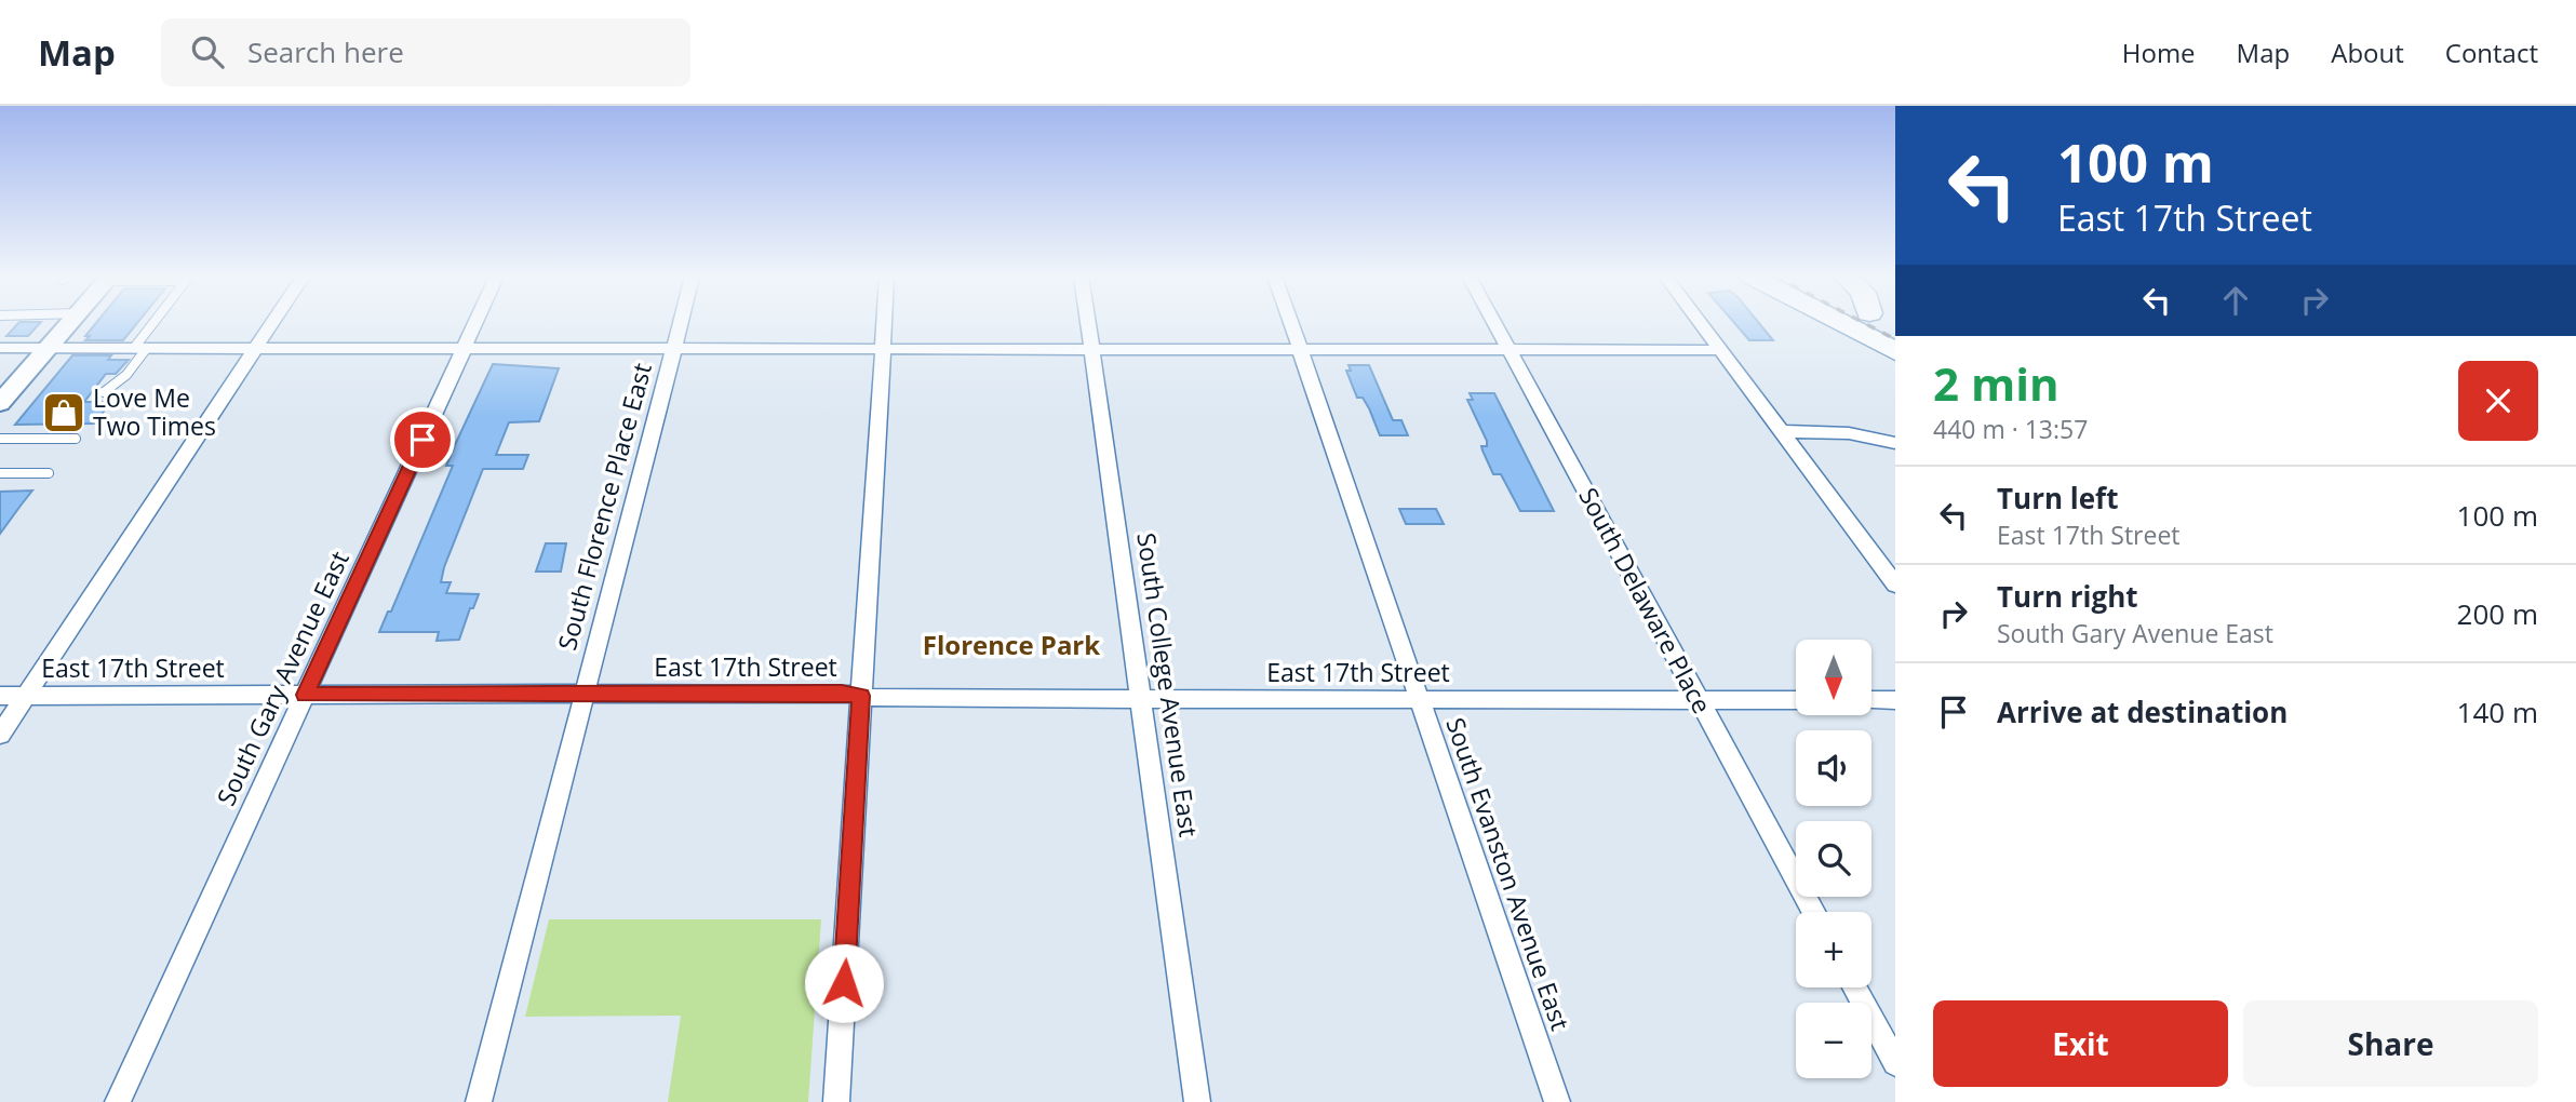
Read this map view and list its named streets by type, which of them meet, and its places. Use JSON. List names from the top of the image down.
{
  "streets": {
    "street": [
      "South Florence Place East",
      "South Delaware Place",
      "East 17th Street",
      "South Gary Avenue East",
      "South College Avenue East",
      "South Evanston Avenue East"
    ]
  },
  "crossings": [
    ["South Florence Place East", "East 17th Street"],
    ["South Delaware Place", "East 17th Street"],
    ["East 17th Street", "South Gary Avenue East"],
    ["East 17th Street", "South College Avenue East"],
    ["East 17th Street", "South Evanston Avenue East"]
  ],
  "districts": ["Florence Park"],
  "places": {
    "shop": ["Love Me Two Times"]
  },
  "north": "bottom",
  "page": {
    "header": "Map",
    "search": "Search here",
    "nav": [
      "Home",
      "Map",
      "About",
      "Contact"
    ],
    "turn": ["100 m", "East 17th Street"],
    "heading": ["2 min", "440 m · 13:57"],
    "list": [
      {
        "name": "Turn left",
        "note": "East 17th Street",
        "value": "100 m"
      },
      {
        "name": "Turn right",
        "note": "South Gary Avenue East",
        "value": "200 m"
      },
      {
        "name": "Arrive at destination",
        "value": "140 m"
      }
    ],
    "map_buttons": ["+", "−"],
    "buttons": ["Exit", "Share"]
  }
}
